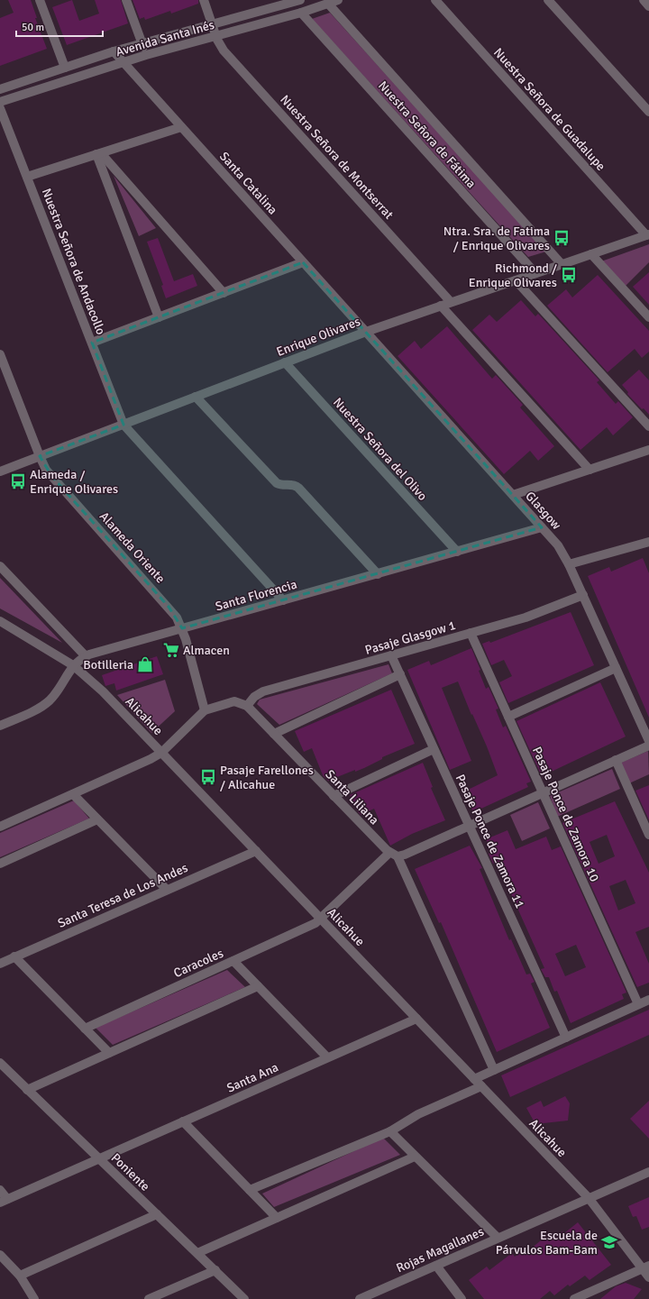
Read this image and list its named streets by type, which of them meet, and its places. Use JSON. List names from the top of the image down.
{
  "streets": {
    "street": [
      "Avenida Santa Inés",
      "Nuestra Señora de Guadalupe",
      "Nuestra Señora de Fátima",
      "Nuestra Señora de Montserrat",
      "Santa Catalina",
      "Nuestra Señora de Andacollo",
      "Enrique Olivares",
      "Nuestra Señora del Olivo",
      "Glasgow",
      "Alameda Oriente",
      "Santa Florencia",
      "Pasaje Glasgow 1",
      "Alicahue",
      "Santa Liliana",
      "Pasaje Ponce de Zamora 10",
      "Pasaje Ponce de Zamora 11",
      "Santa Teresa de Los Andes",
      "Caracoles",
      "Santa Ana",
      "Poniente",
      "Rojas Magallanes"
    ]
  },
  "crossings": [
    ["Avenida Santa Inés", "Nuestra Señora de Fátima"],
    ["Avenida Santa Inés", "Nuestra Señora de Montserrat"],
    ["Avenida Santa Inés", "Santa Catalina"],
    ["Nuestra Señora de Guadalupe", "Enrique Olivares"],
    ["Nuestra Señora de Fátima", "Enrique Olivares"],
    ["Nuestra Señora de Montserrat", "Enrique Olivares"],
    ["Santa Catalina", "Enrique Olivares"],
    ["Santa Catalina", "Glasgow"],
    ["Nuestra Señora de Andacollo", "Enrique Olivares"],
    ["Enrique Olivares", "Nuestra Señora del Olivo"],
    ["Enrique Olivares", "Glasgow"],
    ["Enrique Olivares", "Alameda Oriente"],
    ["Nuestra Señora del Olivo", "Santa Florencia"],
    ["Glasgow", "Santa Florencia"],
    ["Glasgow", "Pasaje Glasgow 1"],
    ["Alameda Oriente", "Santa Florencia"],
    ["Santa Florencia", "Alicahue"],
    ["Pasaje Glasgow 1", "Santa Liliana"],
    ["Pasaje Glasgow 1", "Pasaje Ponce de Zamora 10"],
    ["Pasaje Glasgow 1", "Pasaje Ponce de Zamora 11"],
    ["Alicahue", "Santa Teresa de Los Andes"],
    ["Alicahue", "Caracoles"],
    ["Alicahue", "Santa Ana"],
    ["Alicahue", "Rojas Magallanes"],
    ["Santa Liliana", "Caracoles"],
    ["Santa Ana", "Poniente"]
  ],
  "places": {
    "bus stop": [
      "Ntra. Sra. de Fatima / Enrique Olivares",
      "Richmond / Enrique Olivares",
      "Alameda / Enrique Olivares",
      "Pasaje Farellones / Alicahue"
    ],
    "supermarket": ["Almacen"],
    "shop": ["Botilleria"],
    "school or university": ["Escuela de Párvulos Bam-Bam"]
  },
  "scale_bar": "50 m"
}
